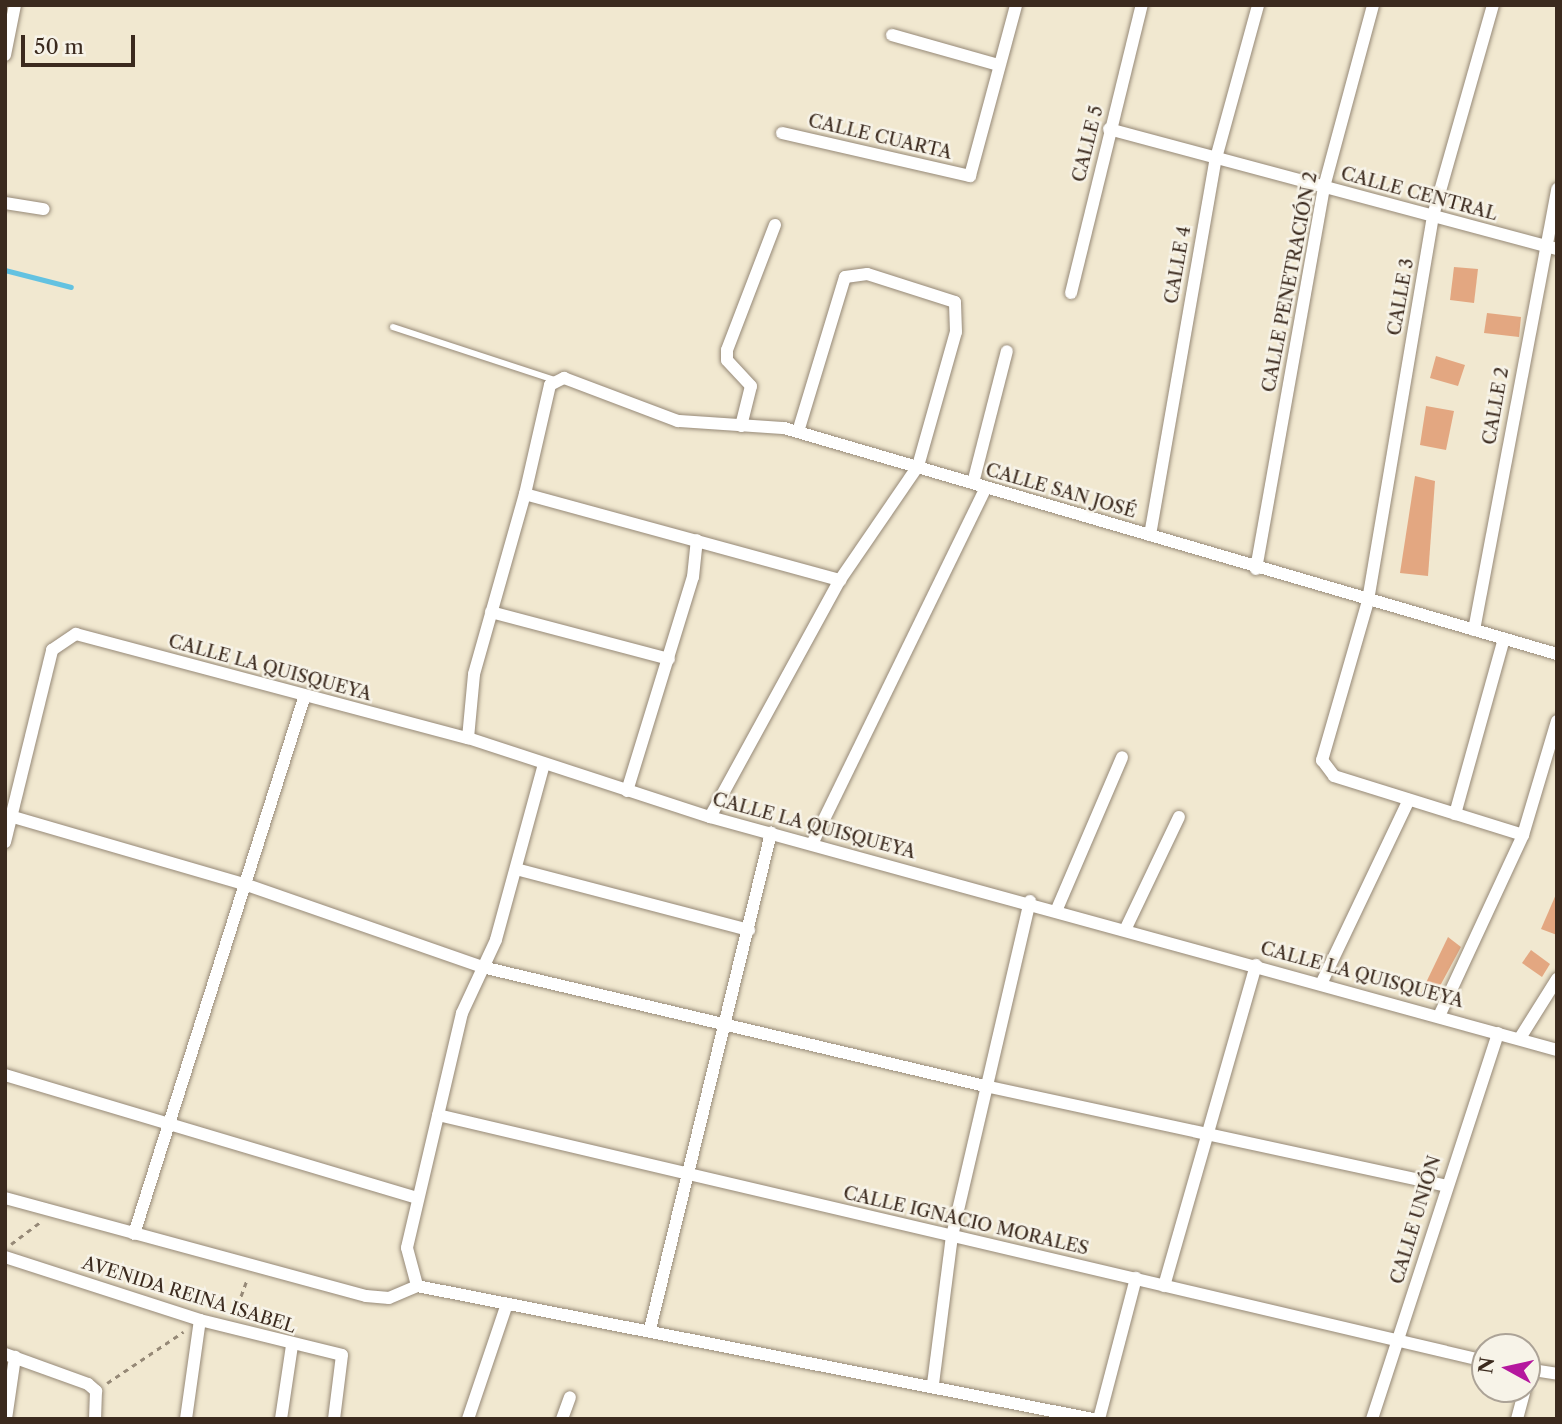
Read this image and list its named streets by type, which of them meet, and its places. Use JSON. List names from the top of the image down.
{
  "streets": {
    "street": [
      "CALLE CUARTA",
      "CALLE 5",
      "CALLE CENTRAL",
      "CALLE 4",
      "CALLE PENETRACIÓN 2",
      "CALLE 3",
      "CALLE 2",
      "CALLE SAN JOSÉ",
      "CALLE LA QUISQUEYA",
      "CALLE UNIÓN",
      "CALLE IGNACIO MORALES",
      "AVENIDA REINA ISABEL"
    ]
  },
  "crossings": [
    ["CALLE 5", "CALLE CENTRAL"],
    ["CALLE CENTRAL", "CALLE 4"],
    ["CALLE CENTRAL", "CALLE PENETRACIÓN 2"],
    ["CALLE CENTRAL", "CALLE 3"],
    ["CALLE CENTRAL", "CALLE 2"],
    ["CALLE 4", "CALLE SAN JOSÉ"],
    ["CALLE PENETRACIÓN 2", "CALLE SAN JOSÉ"],
    ["CALLE 3", "CALLE SAN JOSÉ"],
    ["CALLE 2", "CALLE SAN JOSÉ"],
    ["CALLE LA QUISQUEYA", "CALLE UNIÓN"],
    ["CALLE UNIÓN", "CALLE IGNACIO MORALES"]
  ],
  "scale_bar": "50 m",
  "north": "left"
}
